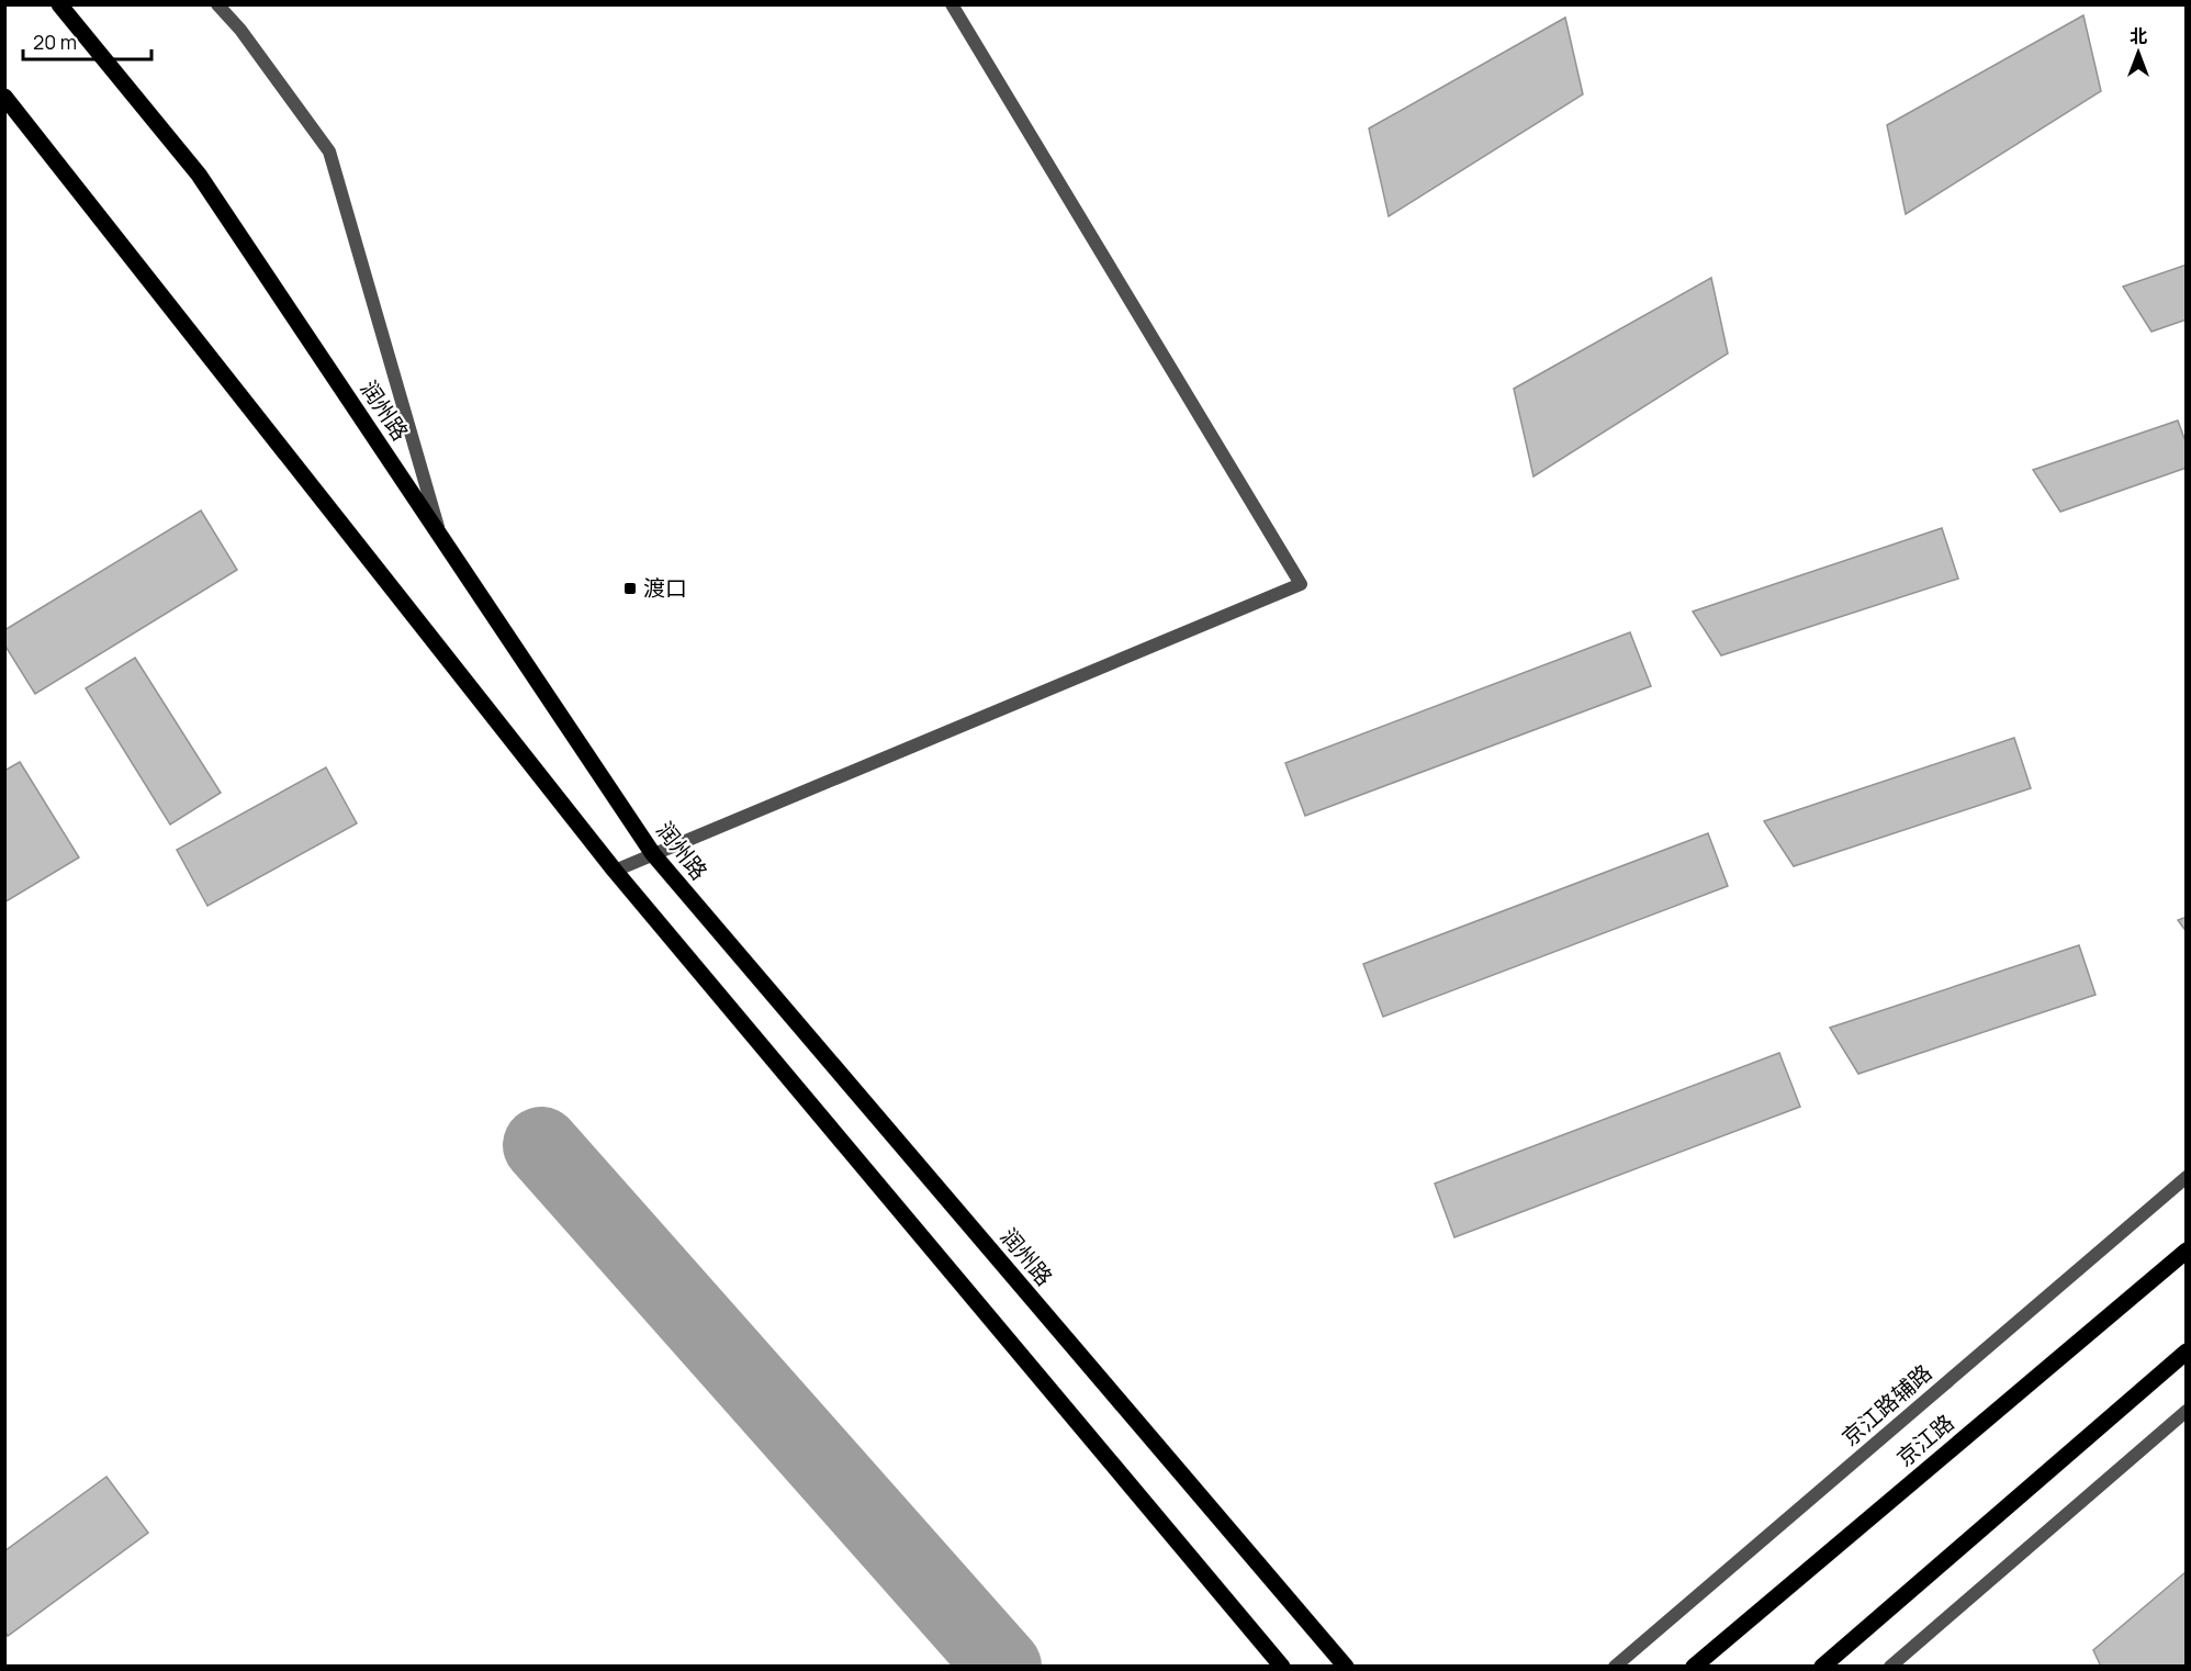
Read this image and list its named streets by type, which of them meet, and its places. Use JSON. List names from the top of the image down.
{
  "streets": {
    "main road": ["润州路", "京江路"],
    "street": ["京江路辅路"]
  },
  "places": {
    "transit": ["渡口"]
  },
  "scale_bar": "20 m",
  "north": "top"
}
